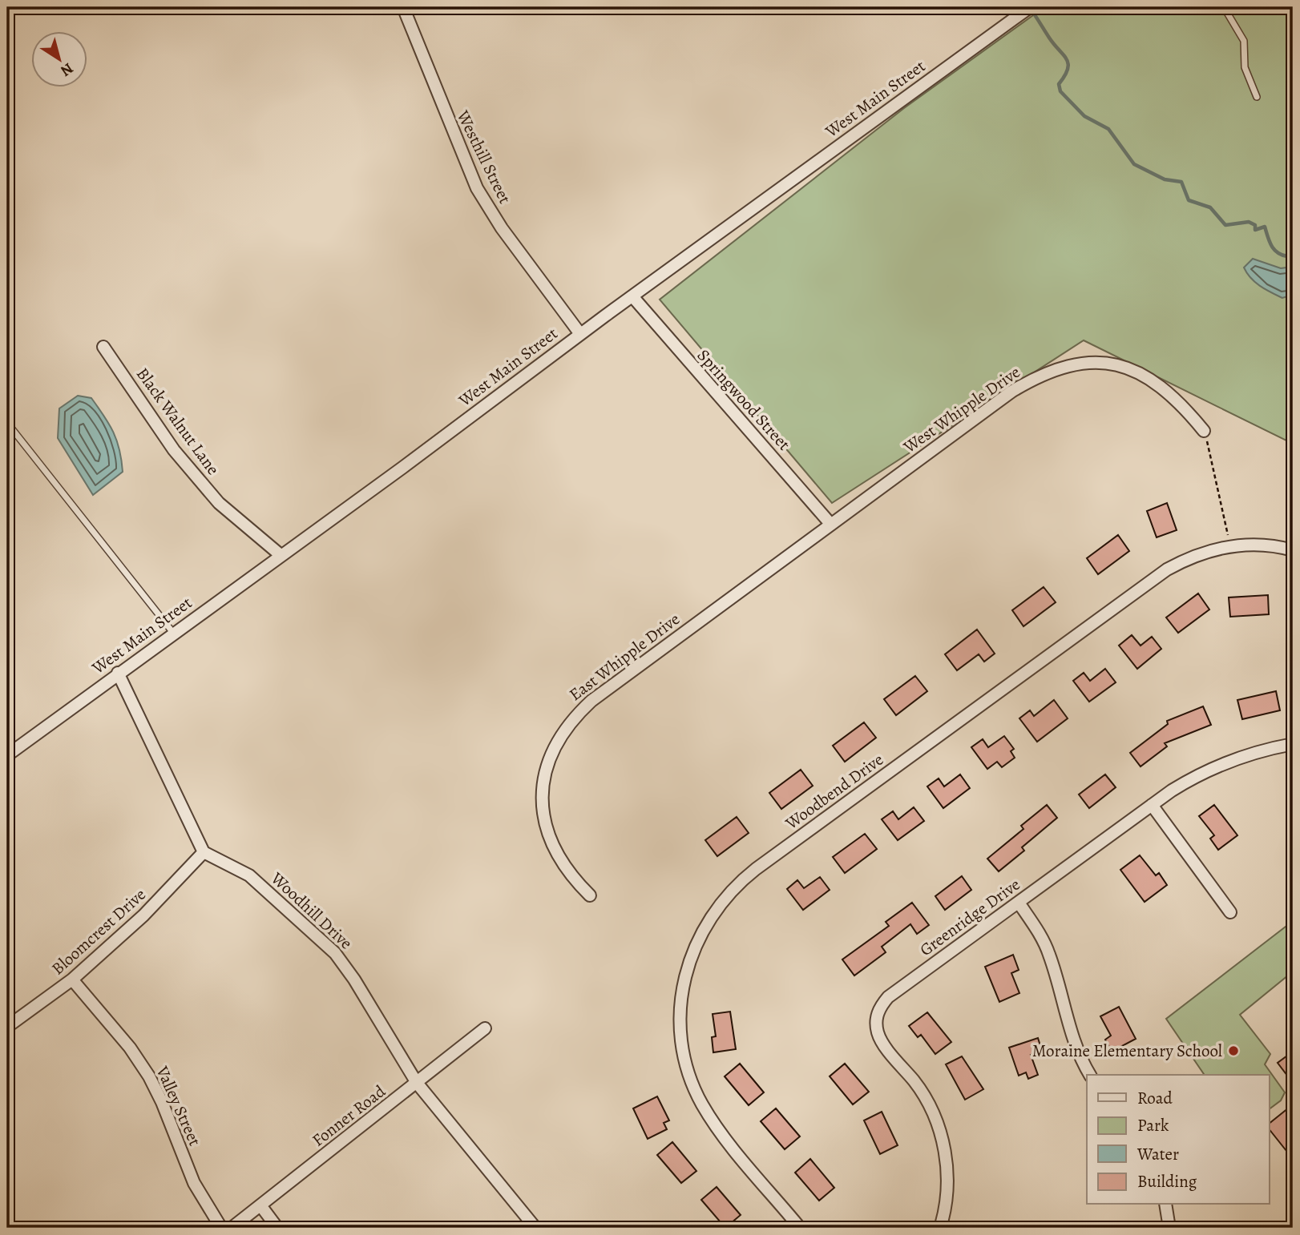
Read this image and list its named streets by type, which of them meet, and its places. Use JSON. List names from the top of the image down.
{
  "streets": {
    "street": [
      "West Main Street",
      "Westhill Street",
      "Springwood Street",
      "West Whipple Drive",
      "Black Walnut Lane",
      "East Whipple Drive",
      "Woodbend Drive",
      "Woodhill Drive",
      "Greenridge Drive",
      "Bloomcrest Drive",
      "Valley Street",
      "Fonner Road"
    ]
  },
  "crossings": [
    ["West Main Street", "Westhill Street"],
    ["West Main Street", "Springwood Street"],
    ["West Main Street", "Black Walnut Lane"],
    ["Springwood Street", "West Whipple Drive"],
    ["Springwood Street", "East Whipple Drive"],
    ["West Whipple Drive", "East Whipple Drive"],
    ["Woodhill Drive", "Bloomcrest Drive"],
    ["Woodhill Drive", "Fonner Road"],
    ["Bloomcrest Drive", "Valley Street"]
  ],
  "places": ["Moraine Elementary School"],
  "legend": [
    "Road",
    "Park",
    "Water",
    "Building"
  ],
  "north": "bottom right"
}
